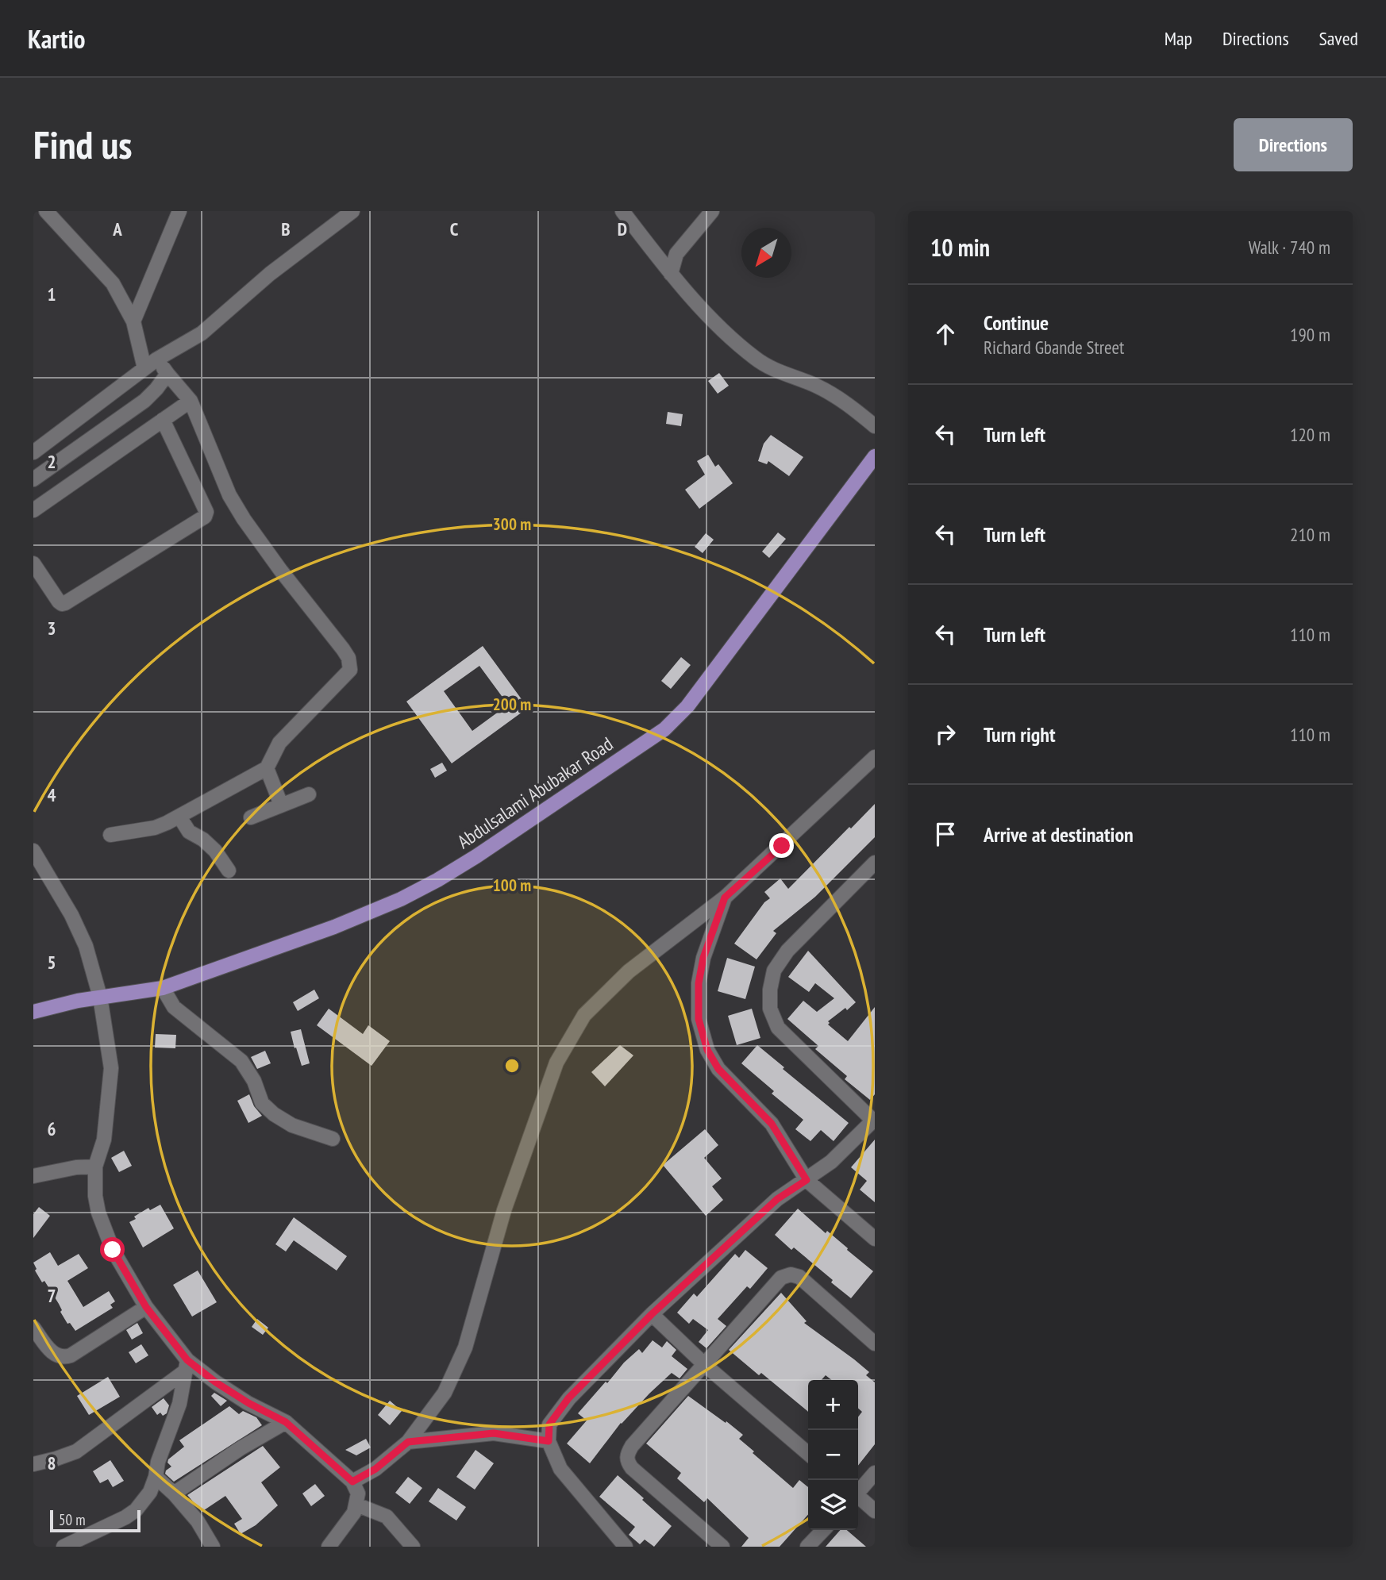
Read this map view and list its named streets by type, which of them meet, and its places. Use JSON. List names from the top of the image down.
{
  "streets": {
    "main road": ["Abdulsalami Abubakar Road"]
  },
  "scale_bar": "50 m",
  "north": "bottom left",
  "page": {
    "header": "Kartio",
    "nav": ["Map", "Directions", "Saved"],
    "buttons": "Directions",
    "title": "Find us",
    "heading": ["10 min", "Walk · 740 m"],
    "list": [
      ["Continue", "Richard Gbande Street", "190 m"],
      ["Turn left", "120 m"],
      ["Turn left", "210 m"],
      ["Turn left", "110 m"],
      ["Turn right", "110 m"],
      "Arrive at destination"
    ],
    "map_buttons": ["+", "−"],
    "scale": "50 m"
  },
  "grid": {
    "columns": [
      "A",
      "B",
      "C",
      "D"
    ],
    "rows": [
      "1",
      "2",
      "3",
      "4",
      "5",
      "6",
      "7",
      "8"
    ]
  },
  "rings": ["300 m", "200 m", "100 m"]
}
